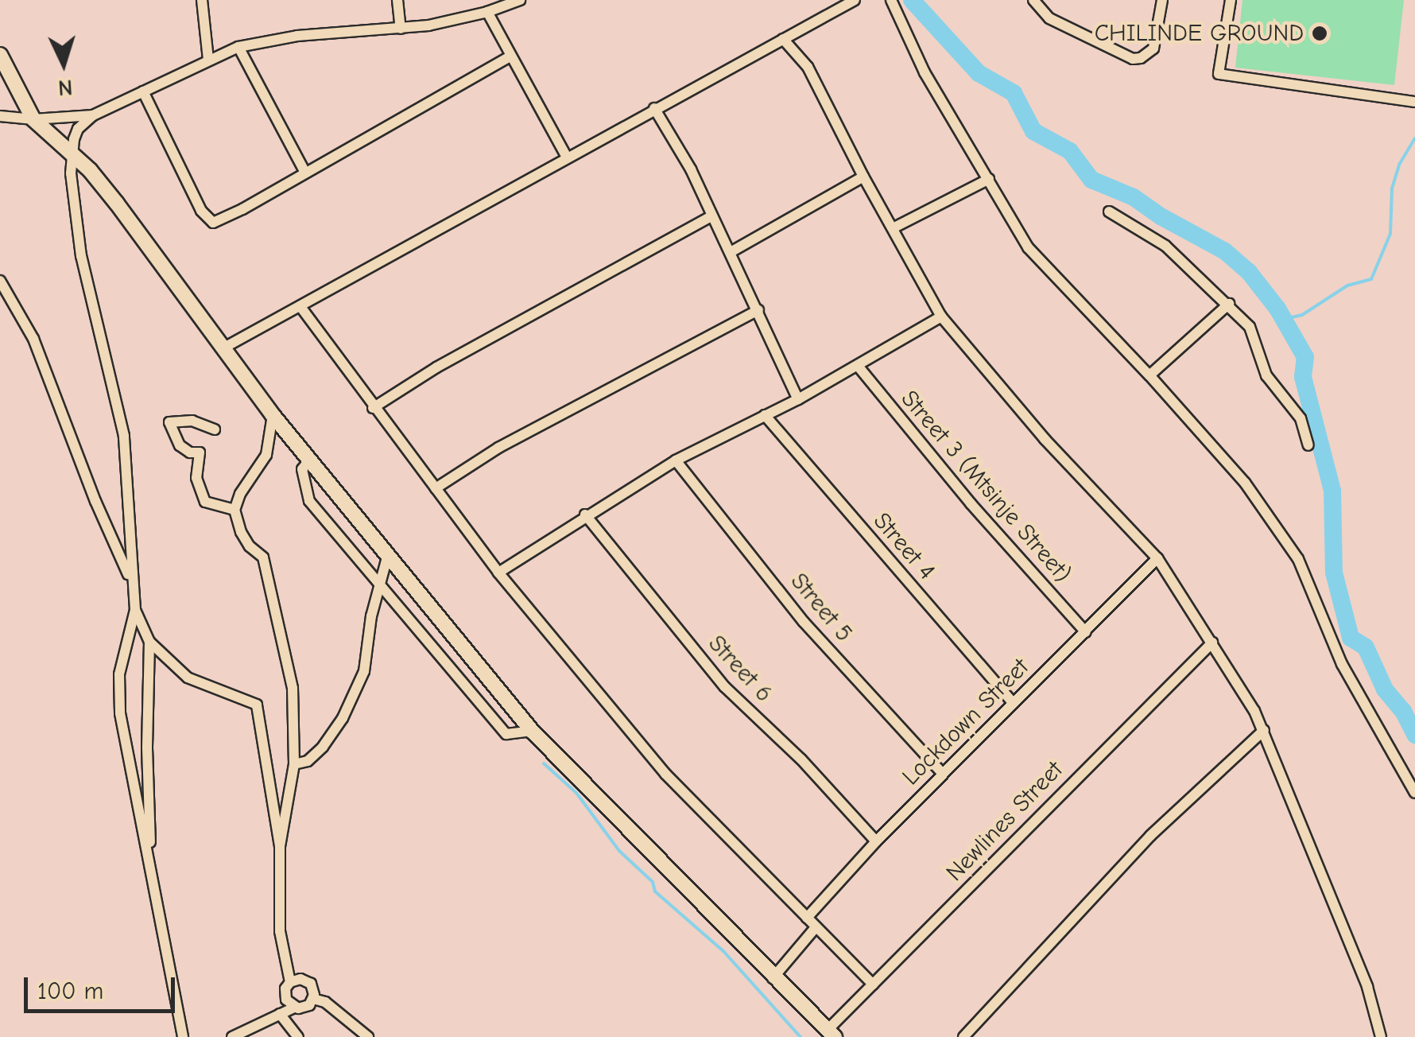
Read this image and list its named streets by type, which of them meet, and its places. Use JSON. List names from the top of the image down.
{
  "streets": {
    "street": [
      "Street 3 (Mtsinje Street)",
      "Street 4",
      "Street 5",
      "Street 6",
      "Lockdown Street",
      "Newlines Street"
    ]
  },
  "crossings": [
    ["Street 3 (Mtsinje Street)", "Lockdown Street"],
    ["Street 4", "Lockdown Street"],
    ["Street 5", "Lockdown Street"],
    ["Street 6", "Lockdown Street"]
  ],
  "places": ["CHILINDE GROUND"],
  "scale_bar": "100 m",
  "north": "bottom"
}
